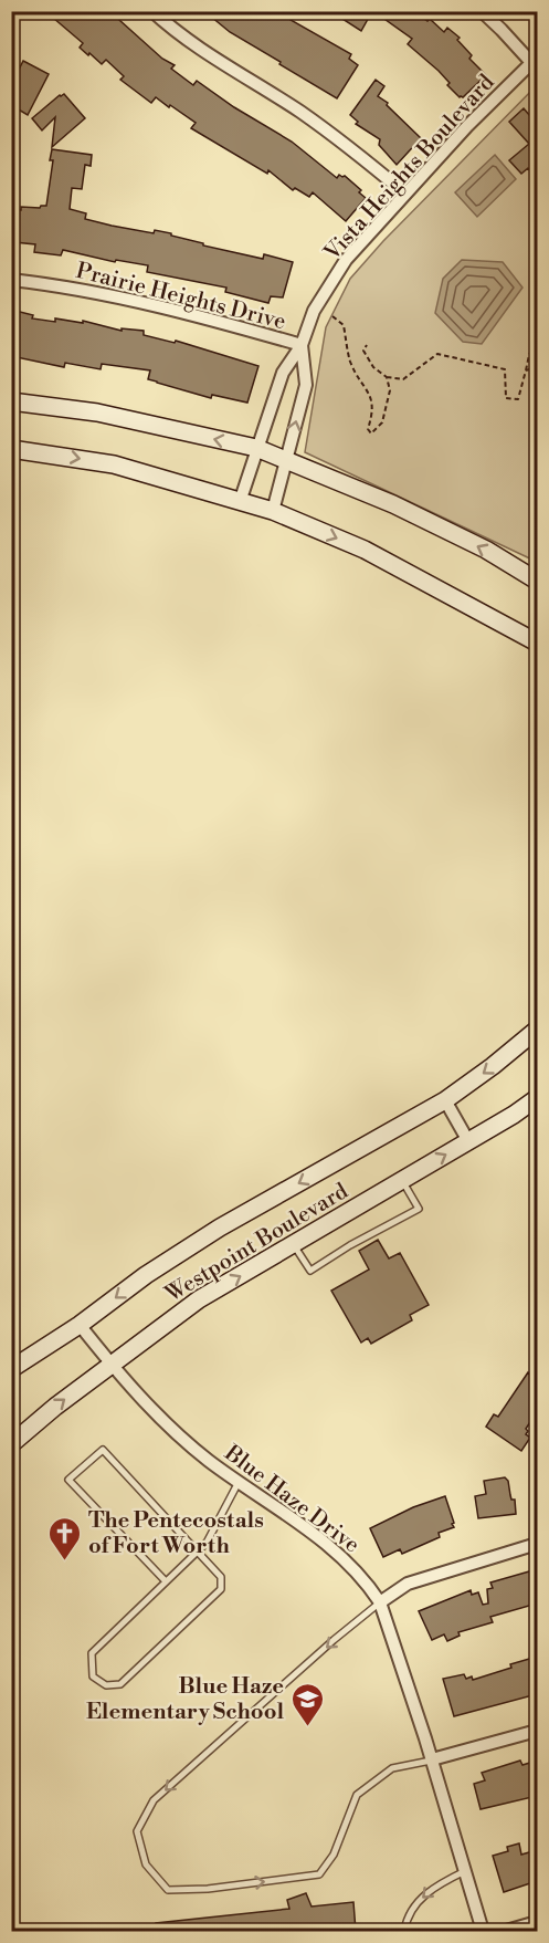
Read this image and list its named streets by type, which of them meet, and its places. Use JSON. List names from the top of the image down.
{
  "streets": {
    "main road": ["Westpoint Boulevard"],
    "street": ["Vista Heights Boulevard", "Prairie Heights Drive", "Blue Haze Drive"]
  },
  "crossings": [
    ["Vista Heights Boulevard", "Prairie Heights Drive"],
    ["Westpoint Boulevard", "Blue Haze Drive"]
  ],
  "places": {
    "church": ["The Pentecostals of Fort Worth"],
    "school or university": ["Blue Haze Elementary School"]
  }
}
